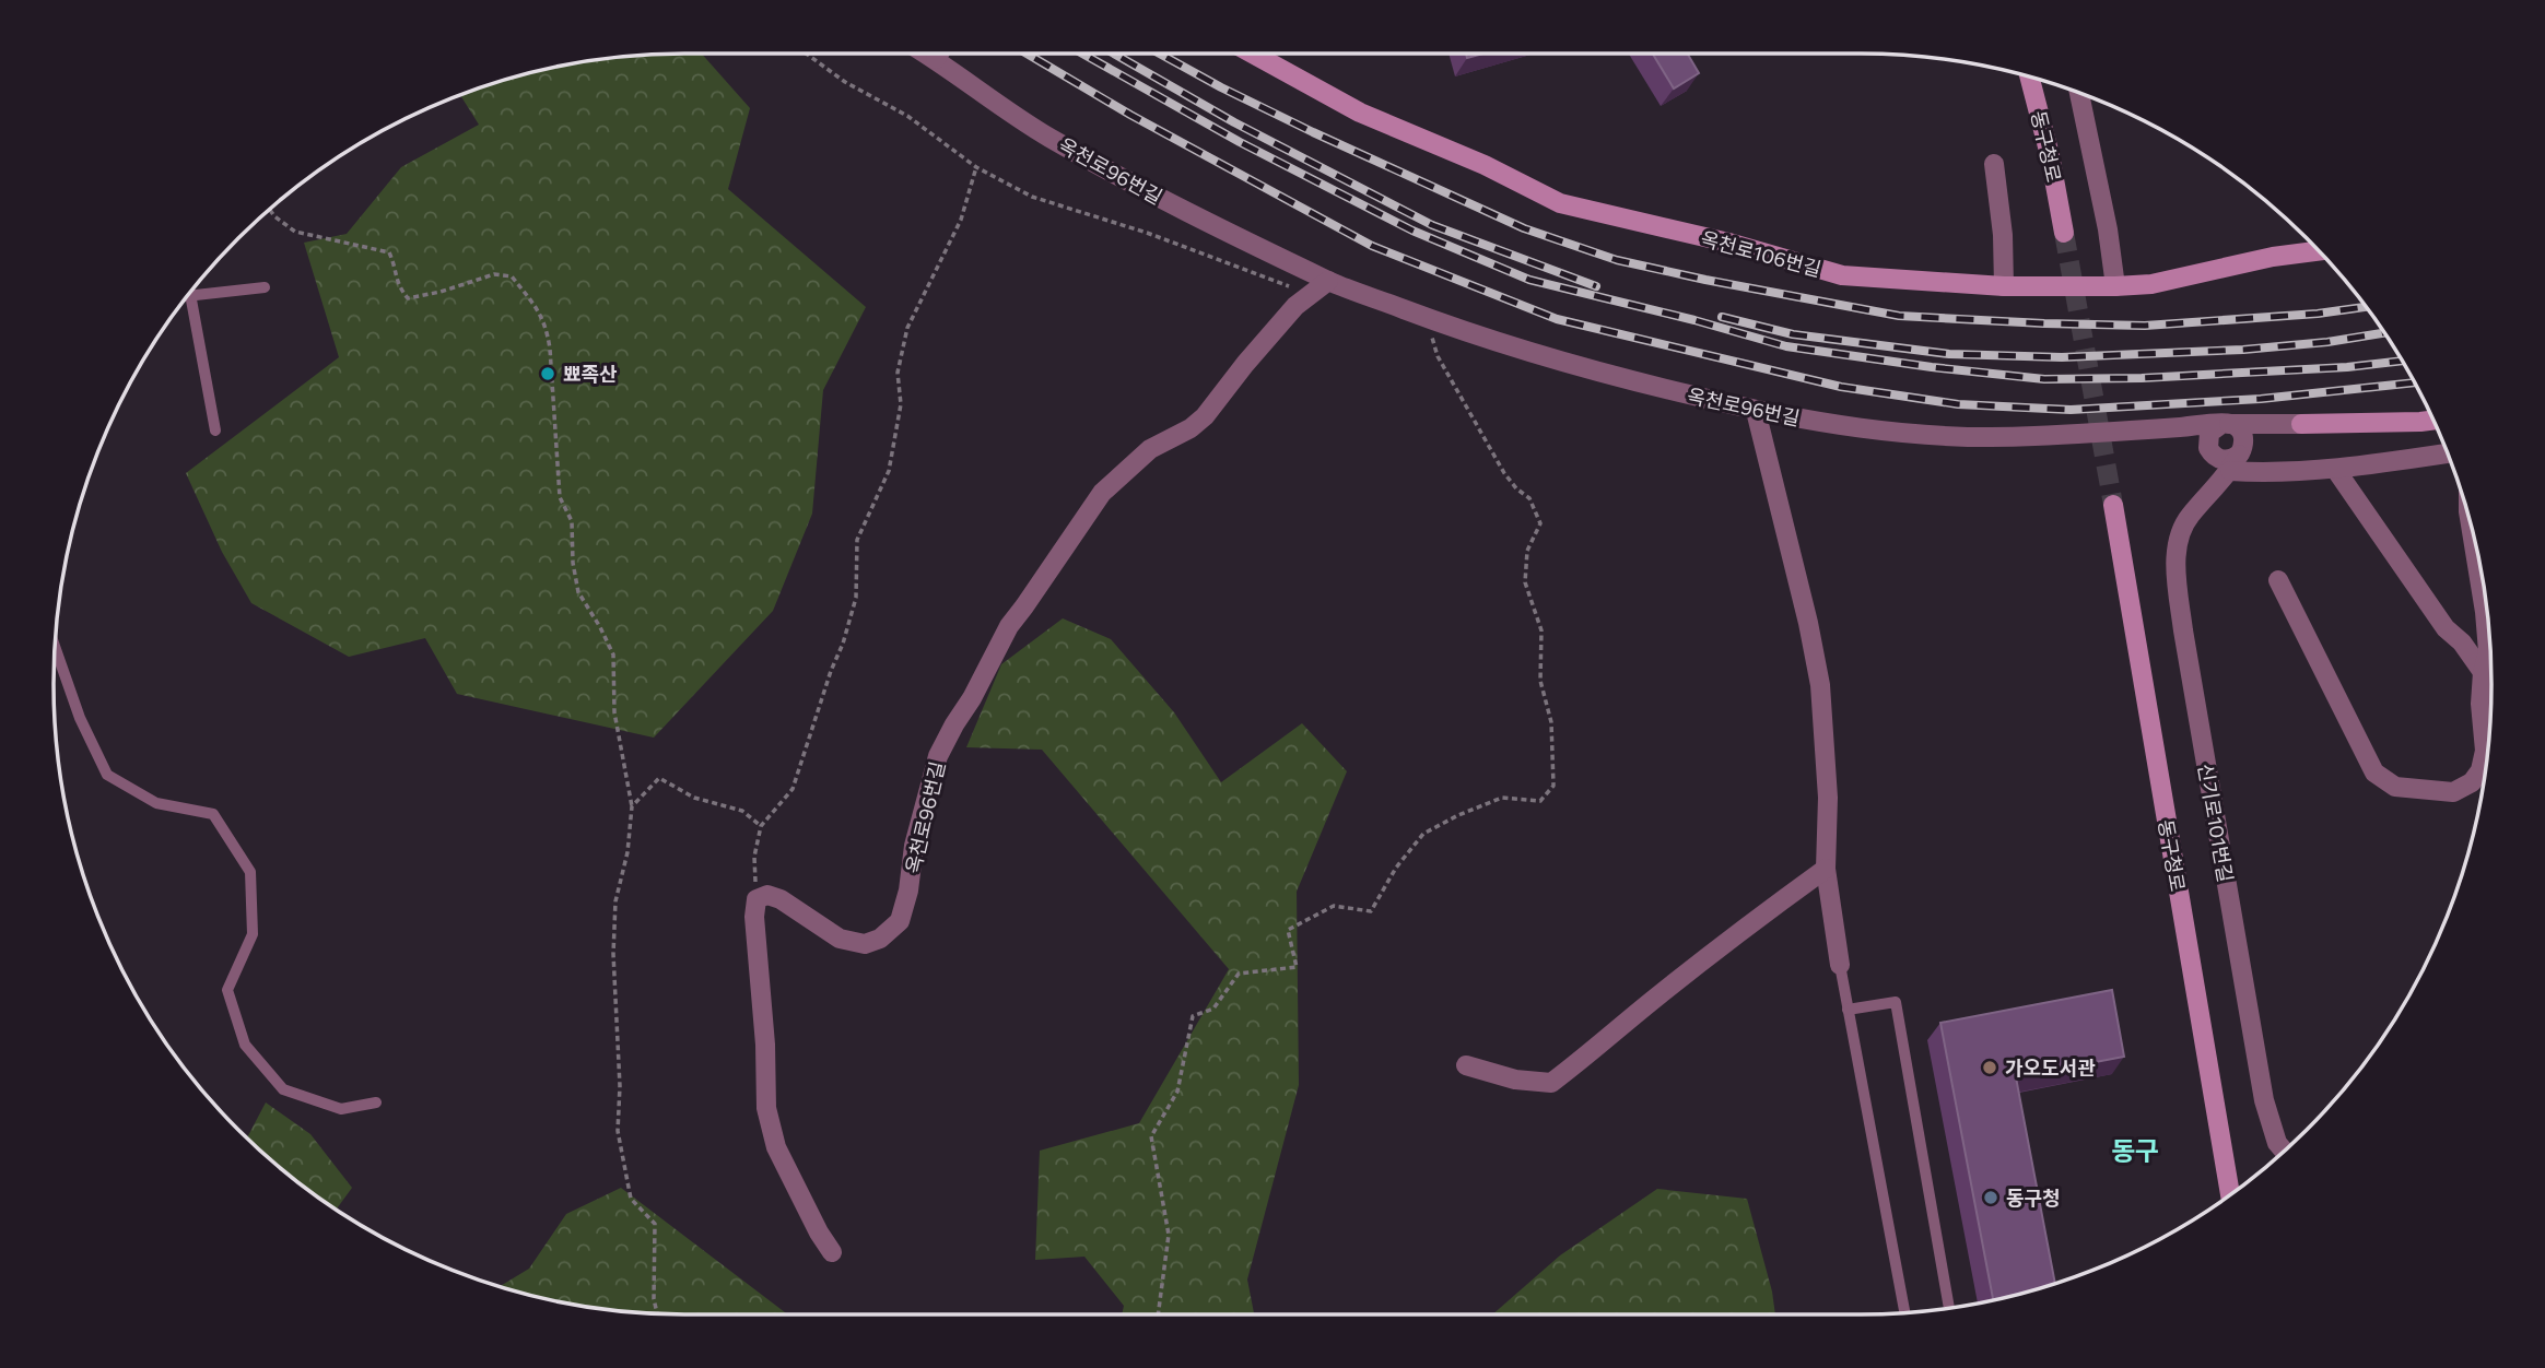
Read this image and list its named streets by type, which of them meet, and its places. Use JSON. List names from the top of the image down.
{
  "streets": {
    "street": [
      "동구청로",
      "옥천로96번길",
      "옥천로106번길",
      "신기로101번길"
    ]
  },
  "crossings": [
    ["옥천로96번길", "신기로101번길"]
  ],
  "districts": ["동구"],
  "places": ["뾰족산", "가오도서관", "동구청"]
}
